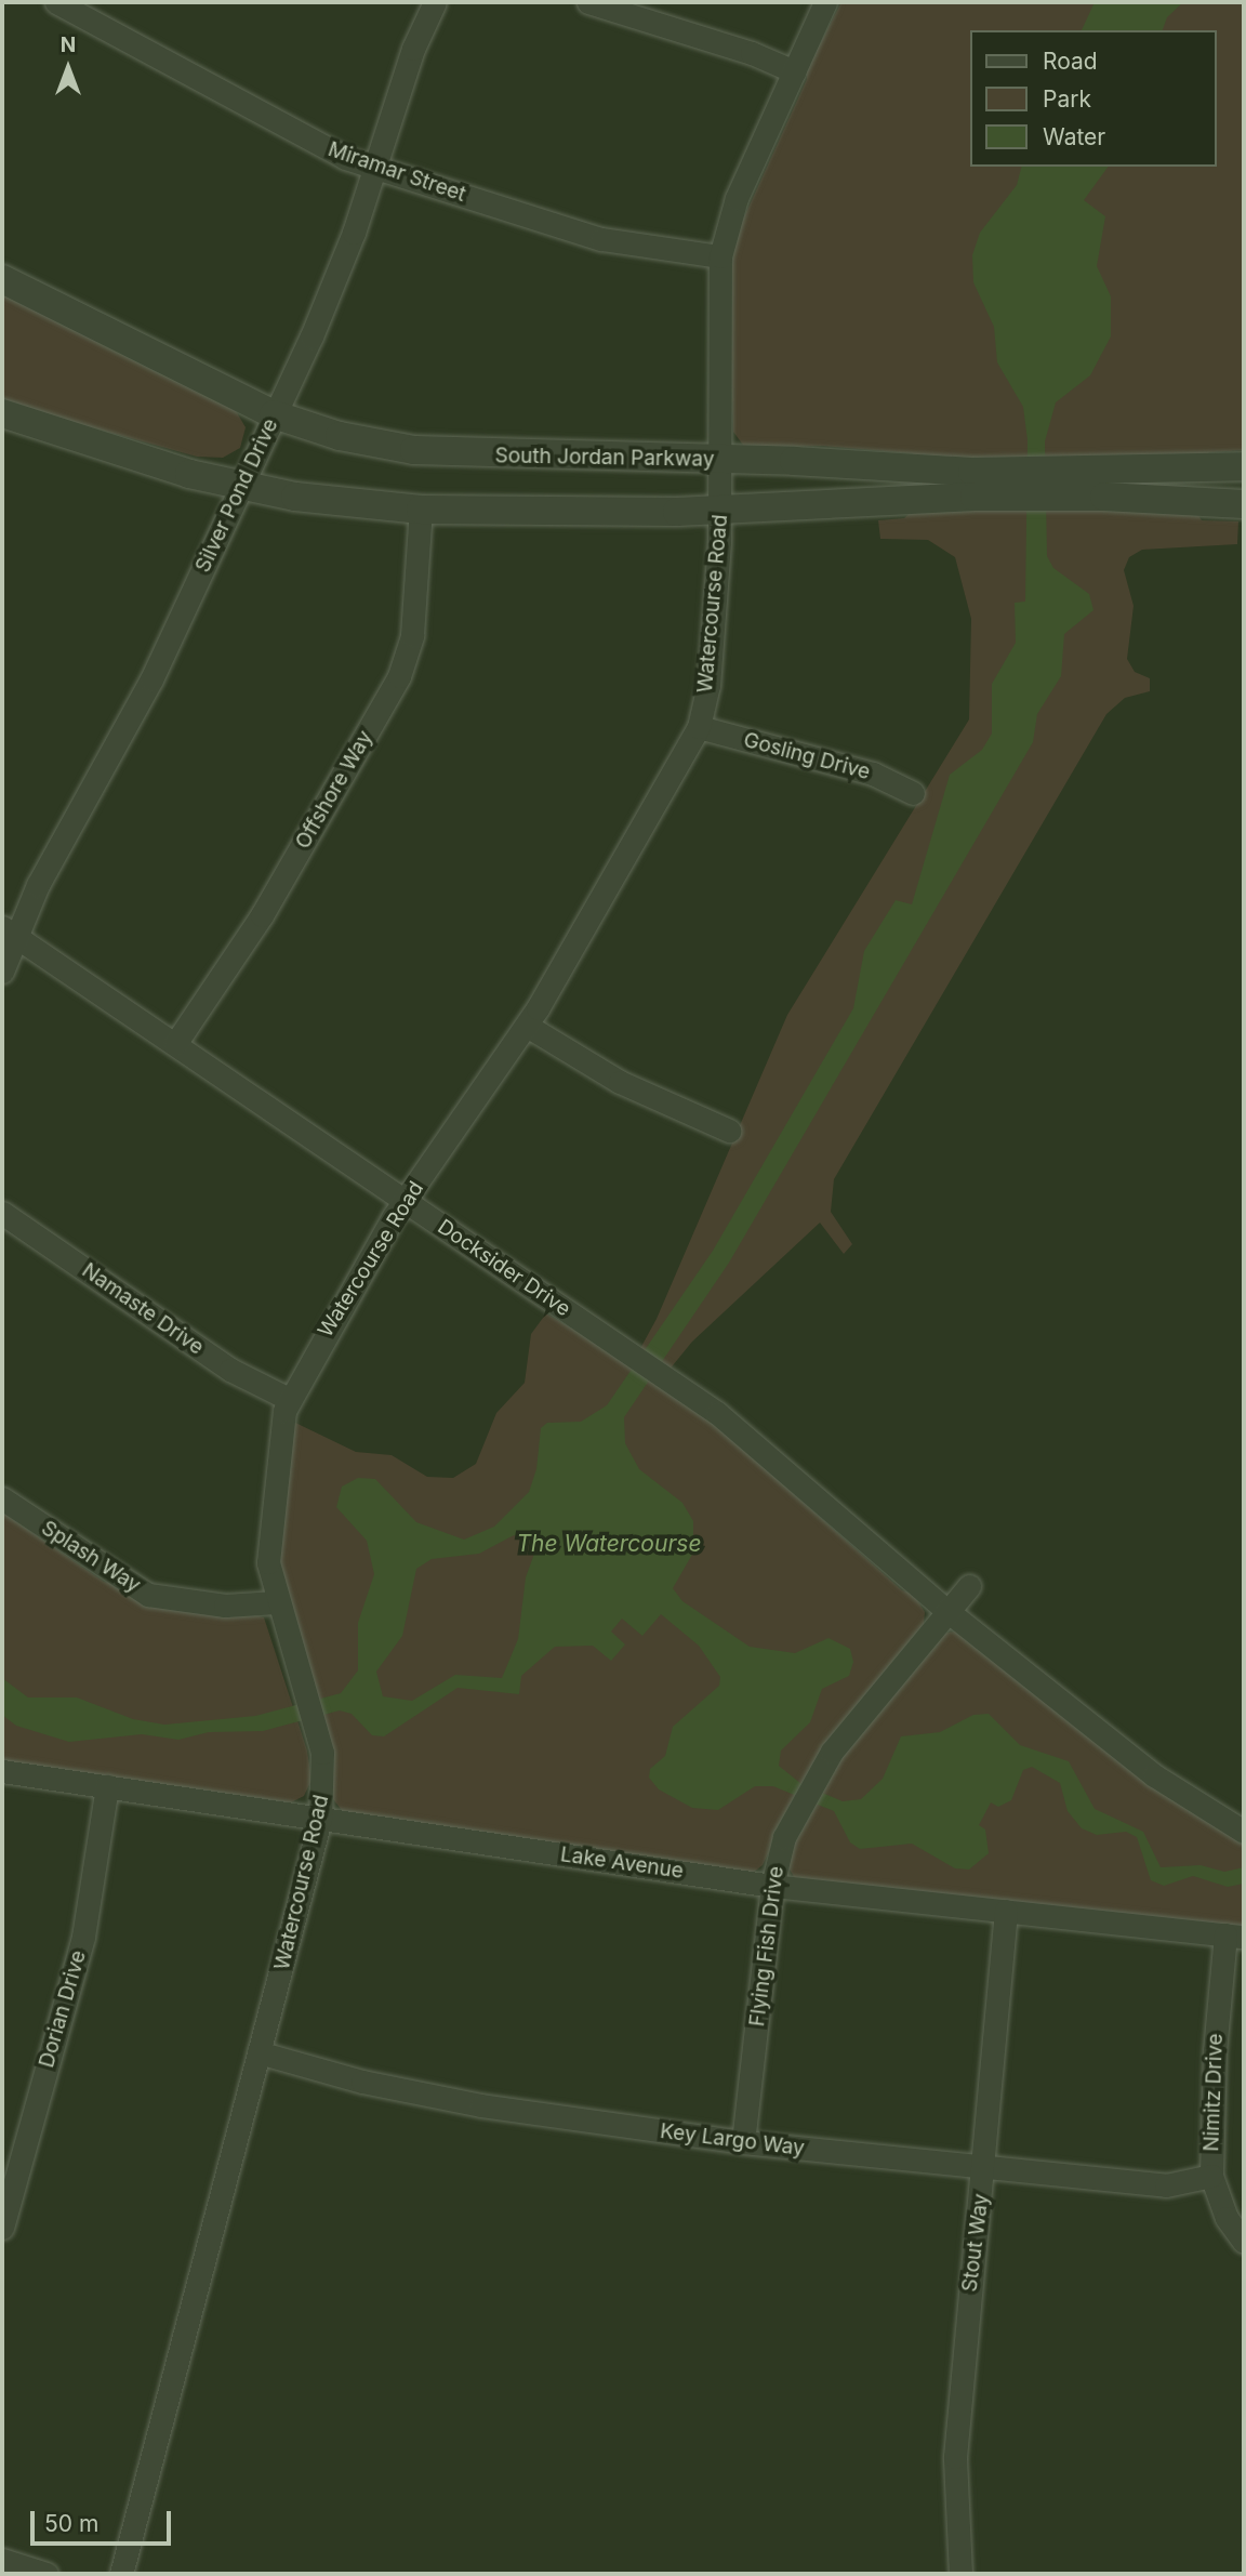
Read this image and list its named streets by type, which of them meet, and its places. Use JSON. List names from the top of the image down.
{
  "streets": {
    "street": [
      "Miramar Street",
      "South Jordan Parkway",
      "Silver Pond Drive",
      "Watercourse Road",
      "Gosling Drive",
      "Offshore Way",
      "Docksider Drive",
      "Namaste Drive",
      "Splash Way",
      "Lake Avenue",
      "Flying Fish Drive",
      "Dorian Drive",
      "Nimitz Drive",
      "Key Largo Way",
      "Stout Way"
    ]
  },
  "crossings": [
    ["Miramar Street", "Silver Pond Drive"],
    ["Miramar Street", "Watercourse Road"],
    ["South Jordan Parkway", "Silver Pond Drive"],
    ["South Jordan Parkway", "Watercourse Road"],
    ["South Jordan Parkway", "Offshore Way"],
    ["Silver Pond Drive", "Docksider Drive"],
    ["Watercourse Road", "Gosling Drive"],
    ["Watercourse Road", "Docksider Drive"],
    ["Watercourse Road", "Namaste Drive"],
    ["Watercourse Road", "Splash Way"],
    ["Watercourse Road", "Lake Avenue"],
    ["Watercourse Road", "Key Largo Way"],
    ["Offshore Way", "Docksider Drive"],
    ["Docksider Drive", "Flying Fish Drive"],
    ["Lake Avenue", "Flying Fish Drive"],
    ["Lake Avenue", "Dorian Drive"],
    ["Lake Avenue", "Nimitz Drive"],
    ["Lake Avenue", "Stout Way"],
    ["Flying Fish Drive", "Key Largo Way"],
    ["Nimitz Drive", "Key Largo Way"],
    ["Key Largo Way", "Stout Way"]
  ],
  "water": ["The Watercourse"],
  "legend": ["Road", "Park", "Water"],
  "scale_bar": "50 m",
  "north": "top"
}
